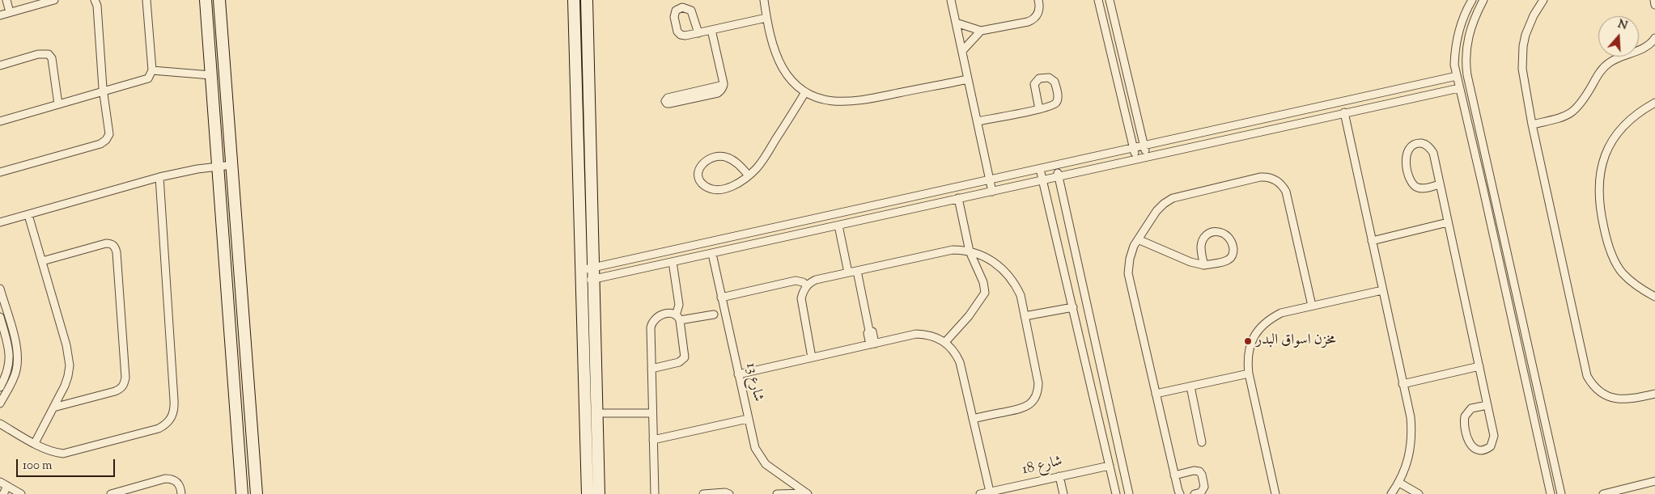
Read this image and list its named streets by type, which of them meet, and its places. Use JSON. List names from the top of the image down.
{
  "streets": {
    "street": ["شارع 13", "شارع 18"]
  },
  "places": ["مخزن اسواق البدر"],
  "scale_bar": "100 m",
  "north": "top"
}
